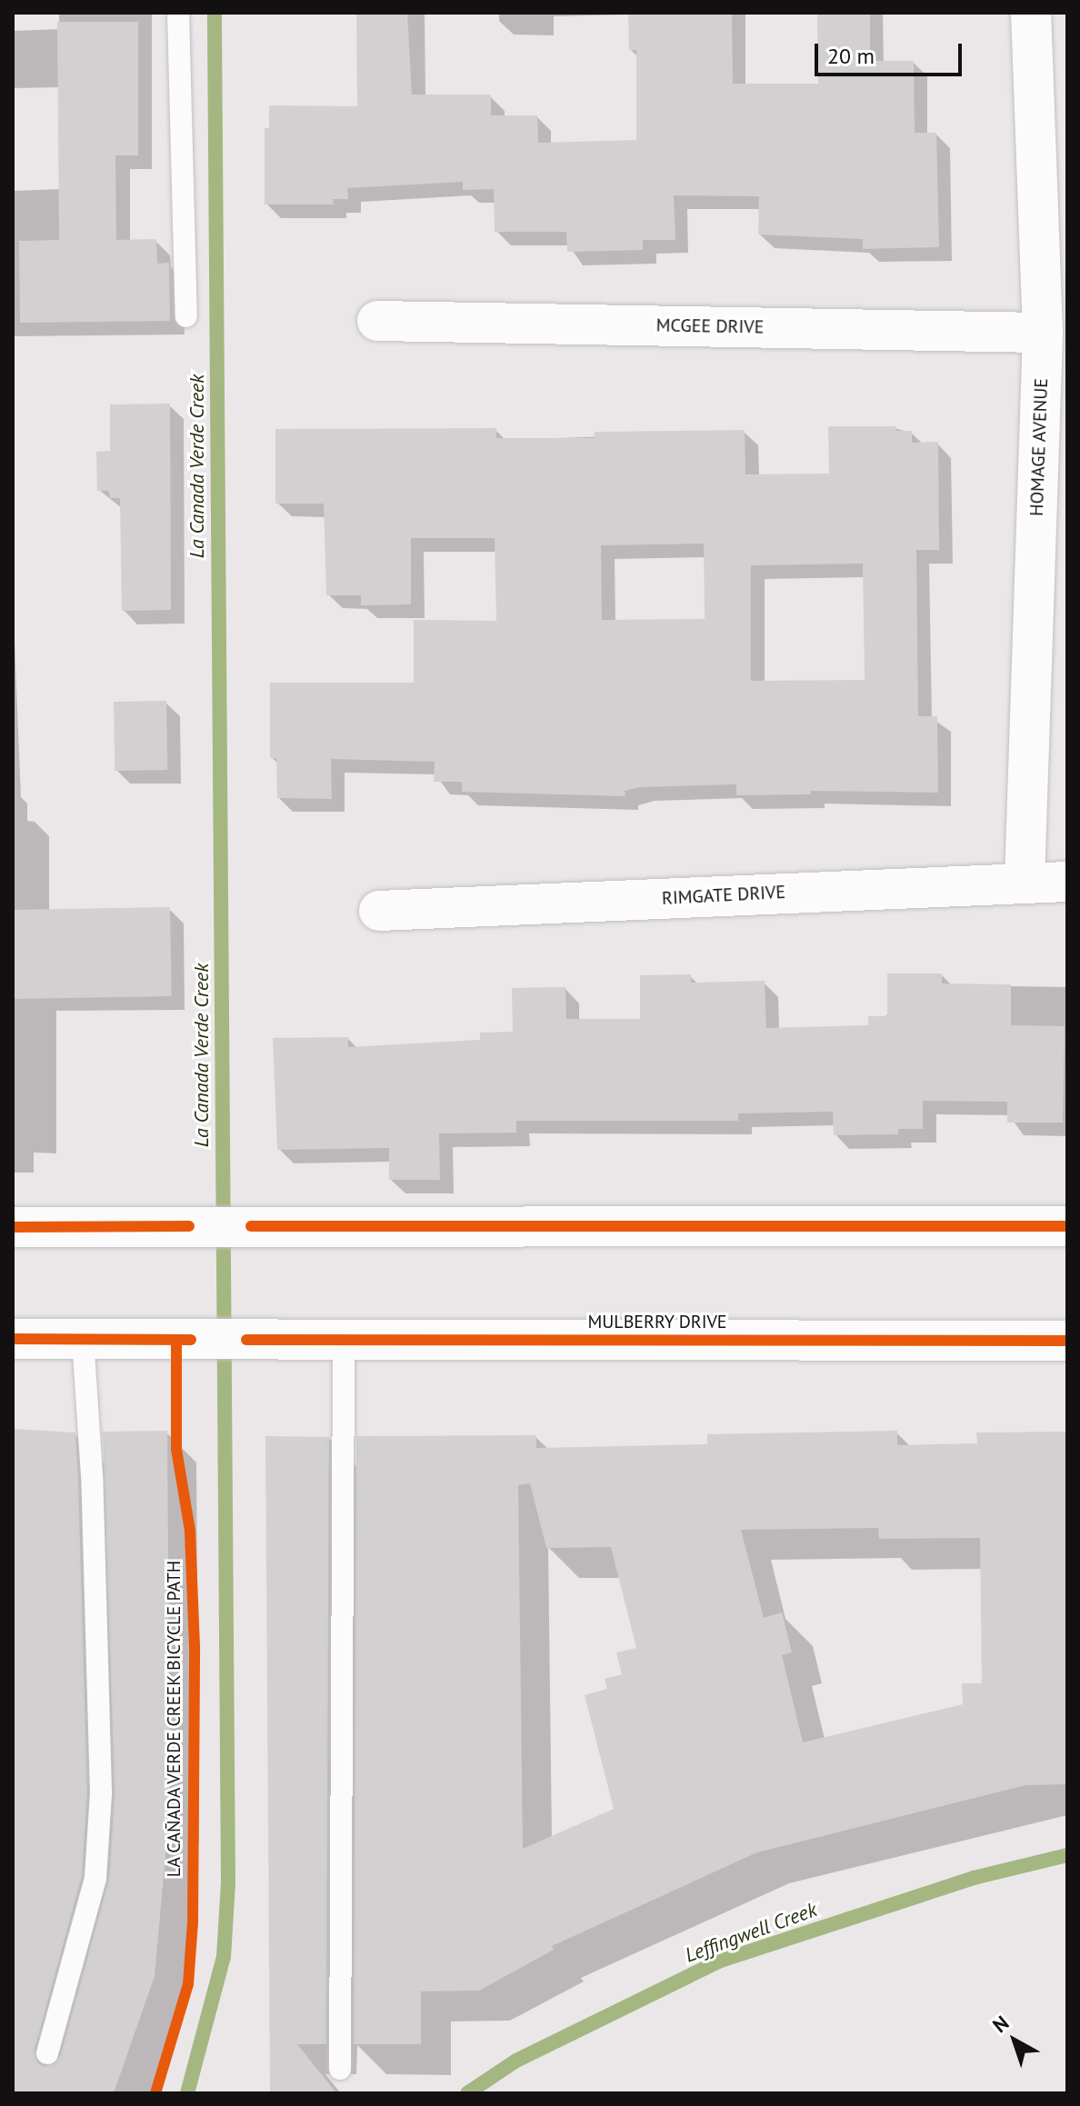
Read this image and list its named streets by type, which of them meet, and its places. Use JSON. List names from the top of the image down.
{
  "streets": {
    "street": [
      "MCGEE DRIVE",
      "HOMAGE AVENUE",
      "RIMGATE DRIVE",
      "MULBERRY DRIVE"
    ],
    "cycle path": ["LA CAÑADA VERDE CREEK BICYCLE PATH"]
  },
  "crossings": [
    ["MCGEE DRIVE", "HOMAGE AVENUE"],
    ["HOMAGE AVENUE", "RIMGATE DRIVE"]
  ],
  "water": ["La Canada Verde Creek", "Leffingwell Creek"],
  "scale_bar": "20 m",
  "north": "top left"
}
